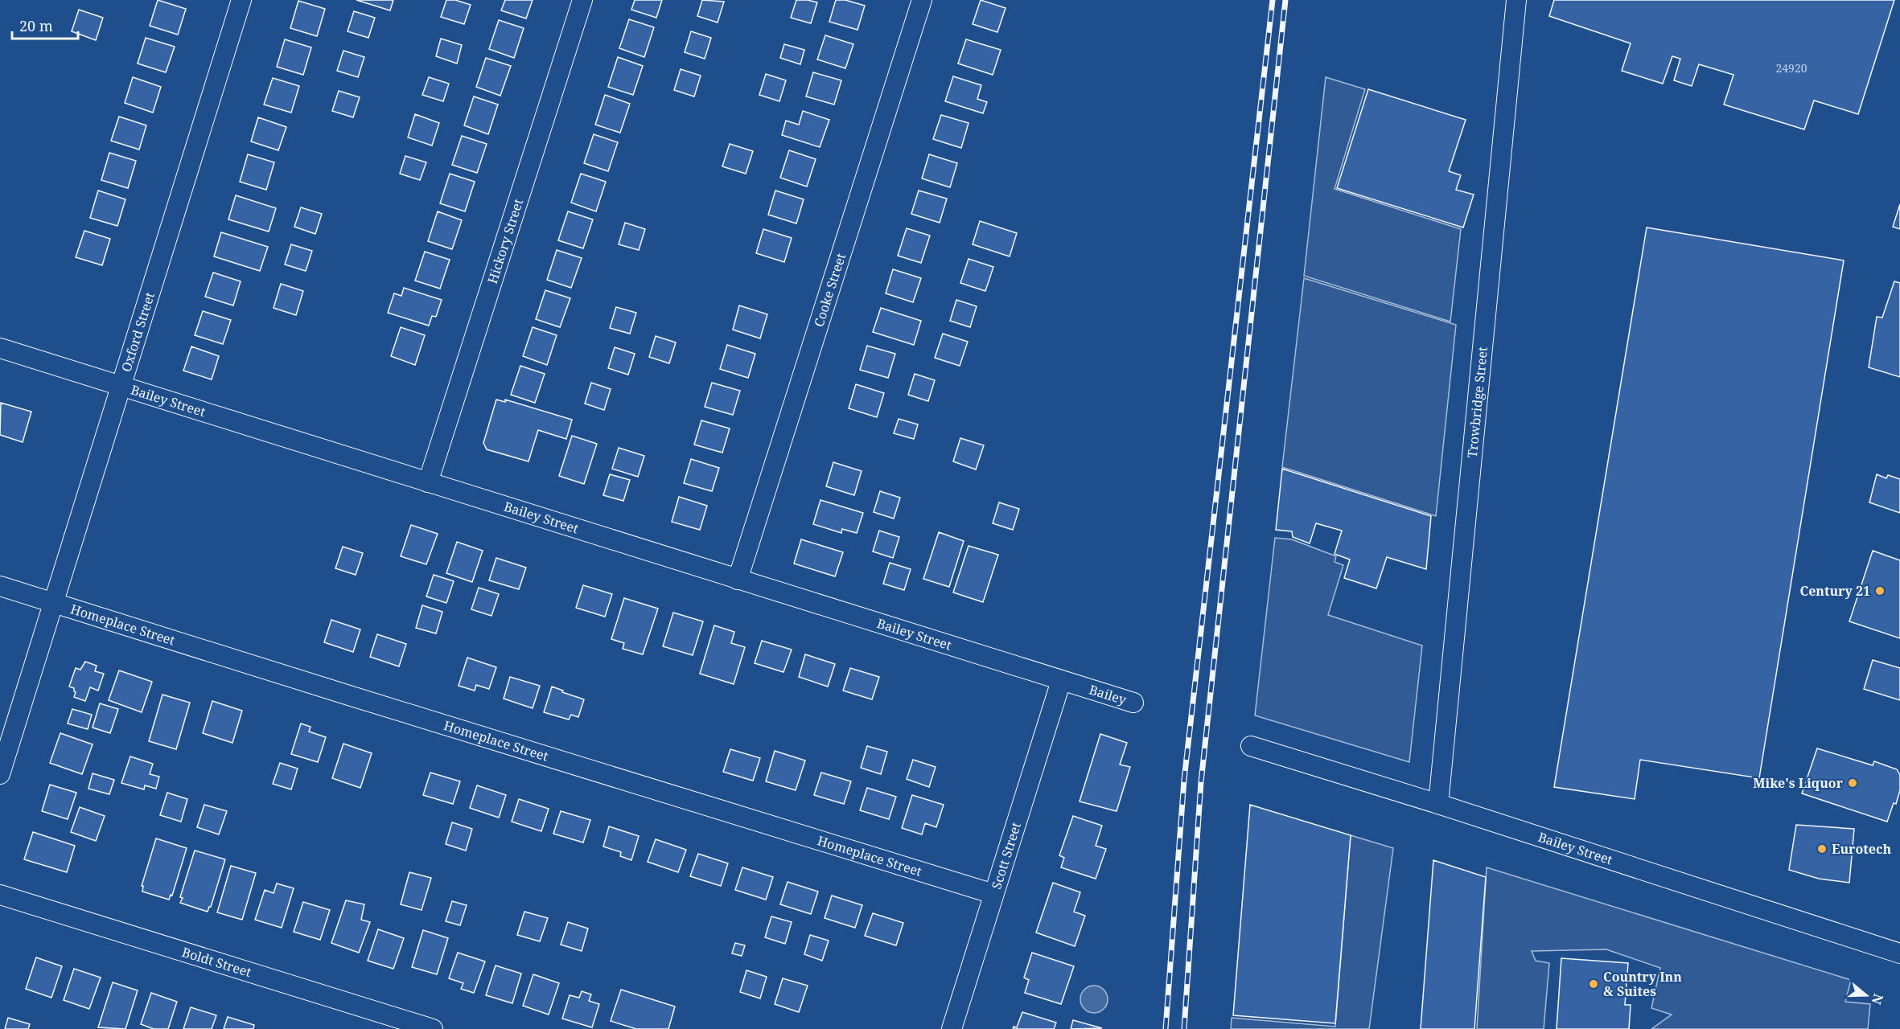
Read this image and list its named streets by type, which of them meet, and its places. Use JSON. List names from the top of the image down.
{
  "streets": {
    "street": [
      "Hickory Street",
      "Cooke Street",
      "Oxford Street",
      "Bailey Street",
      "Trowbridge Street",
      "Homeplace Street",
      "Bailey",
      "Scott Street",
      "Boldt Street"
    ]
  },
  "crossings": [
    ["Hickory Street", "Bailey Street"],
    ["Cooke Street", "Bailey Street"],
    ["Oxford Street", "Bailey Street"],
    ["Oxford Street", "Homeplace Street"],
    ["Bailey Street", "Trowbridge Street"],
    ["Bailey Street", "Bailey"],
    ["Bailey Street", "Scott Street"],
    ["Homeplace Street", "Scott Street"]
  ],
  "places": [
    "Century 21",
    "Mike's Liquor",
    "Eurotech",
    "Country Inn & Suites"
  ],
  "house_numbers": ["24920"],
  "scale_bar": "20 m",
  "north": "right"
}
